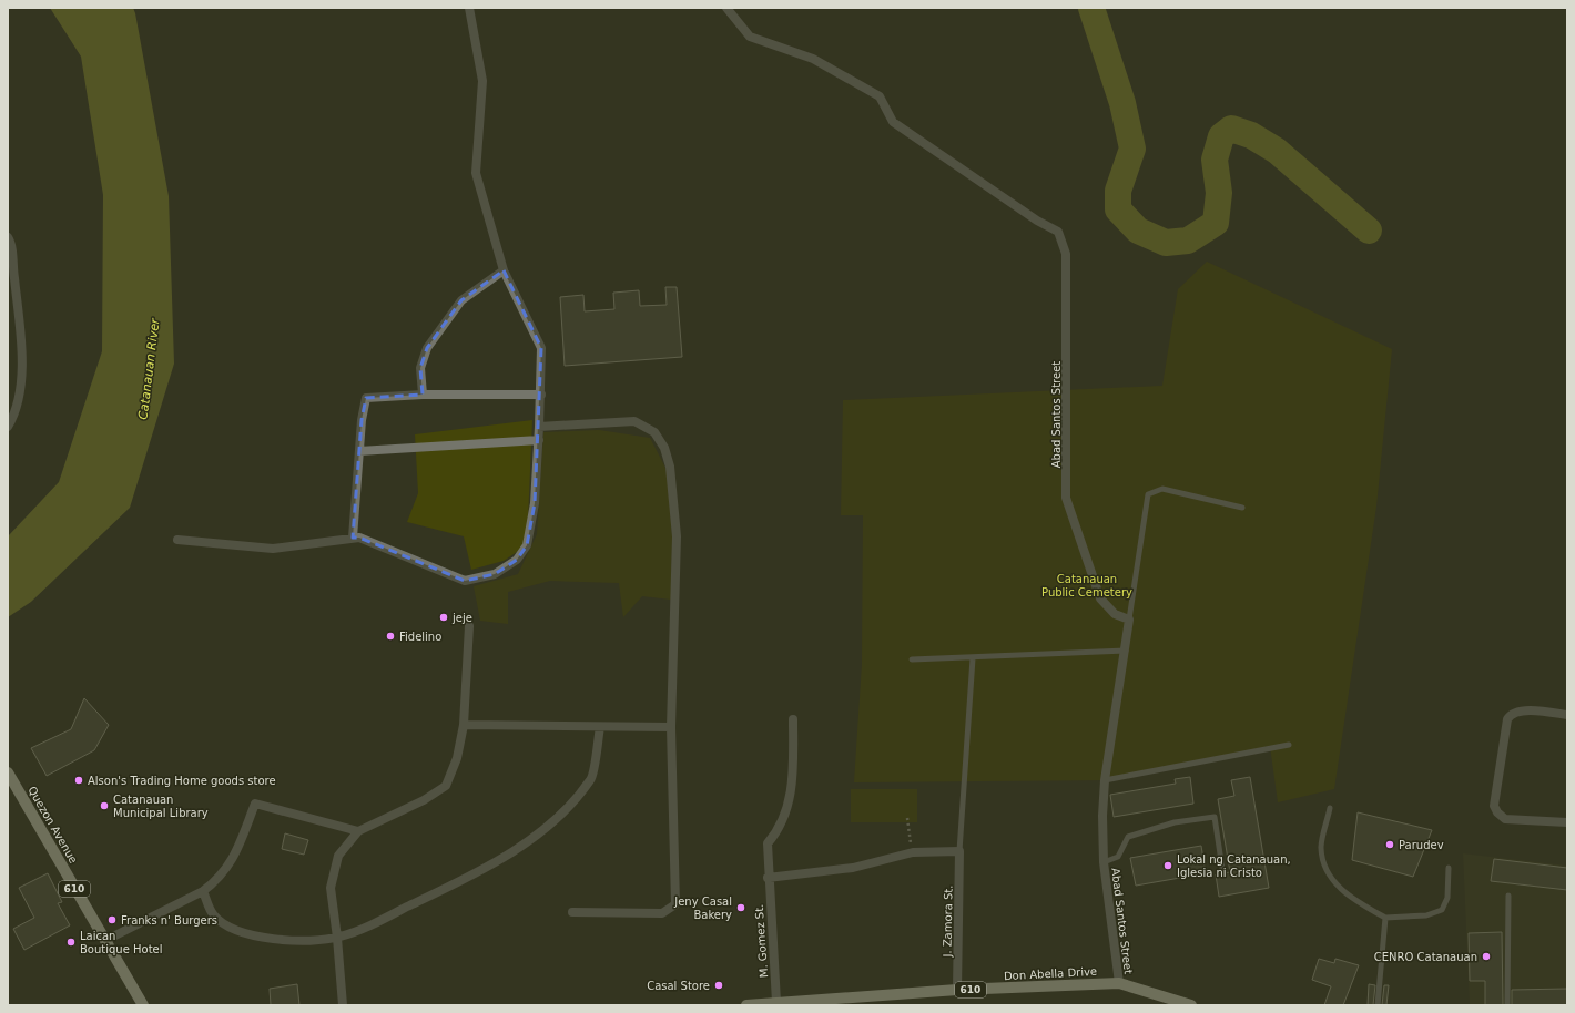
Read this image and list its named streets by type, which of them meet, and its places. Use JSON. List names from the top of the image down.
{
  "streets": {
    "main road": ["Quezon Avenue", "610", "Don Abella Drive"],
    "street": ["Abad Santos Street", "J. Zamora St.", "M. Gomez St."]
  },
  "crossings": [
    ["Abad Santos Street", "Don Abella Drive"],
    ["J. Zamora St.", "Don Abella Drive"],
    ["M. Gomez St.", "Don Abella Drive"]
  ],
  "water": ["Catanauan River"],
  "parks": ["Catanauan Public Cemetery"],
  "places": [
    "jeje",
    "Fidelino",
    "Alson's Trading Home goods store",
    "Catanauan Municipal Library",
    "Parudev",
    "Lokal ng Catanauan, Iglesia ni Cristo",
    "Jeny Casal Bakery",
    "Franks n' Burgers",
    "Laican Boutique Hotel",
    "CENRO Catanauan",
    "Casal Store"
  ]
}
